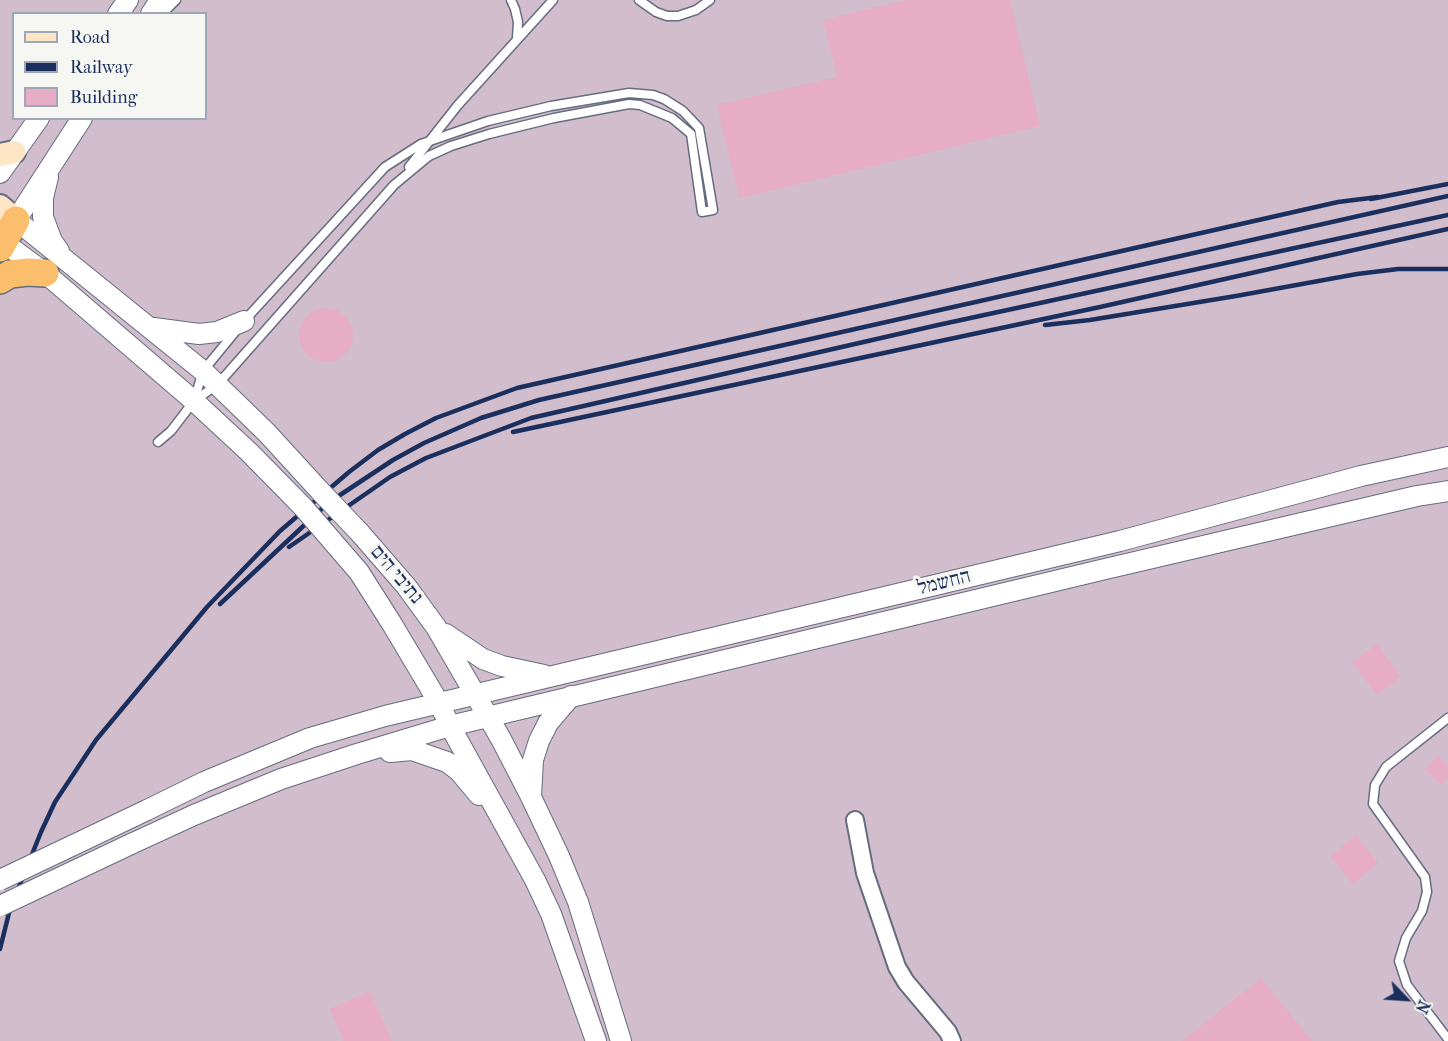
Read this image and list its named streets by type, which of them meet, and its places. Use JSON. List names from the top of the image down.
{
  "streets": {
    "street": ["נתיבי הים", "החשמל"]
  },
  "crossings": [
    ["נתיבי הים", "החשמל"]
  ],
  "legend": ["Road", "Railway", "Building"],
  "north": "bottom right"
}
